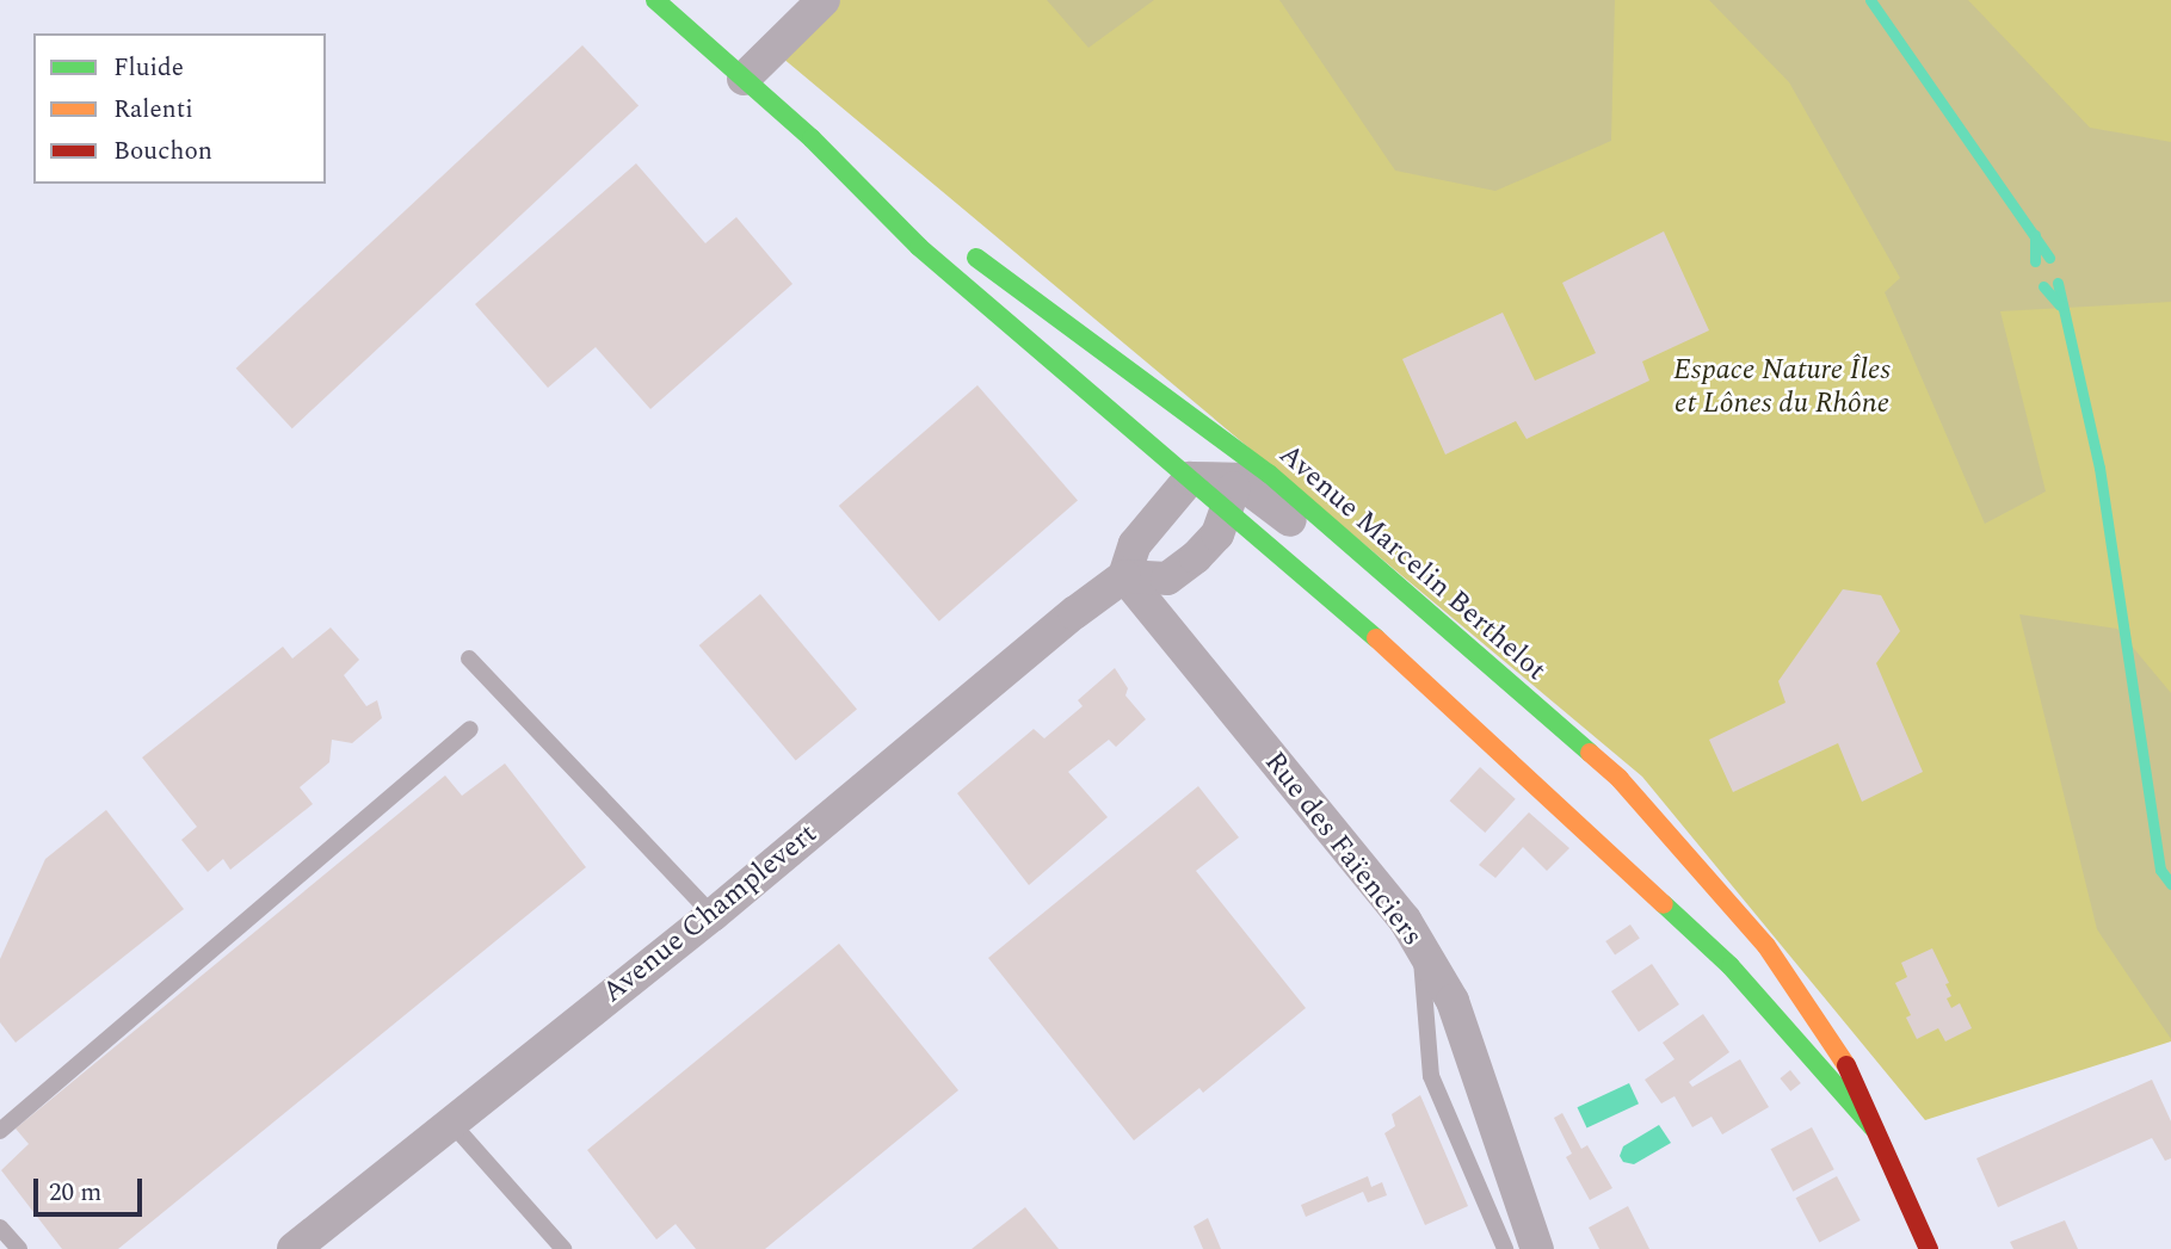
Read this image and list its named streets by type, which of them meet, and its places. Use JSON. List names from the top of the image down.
{
  "streets": {
    "street": ["Avenue Marcelin Berthelot", "Rue des Faïenciers", "Avenue Champlevert"]
  },
  "crossings": [
    ["Rue des Faïenciers", "Avenue Champlevert"]
  ],
  "parks": ["Espace Nature Îles et Lônes du Rhône"],
  "legend": ["Fluide", "Ralenti", "Bouchon"],
  "scale_bar": "20 m"
}
